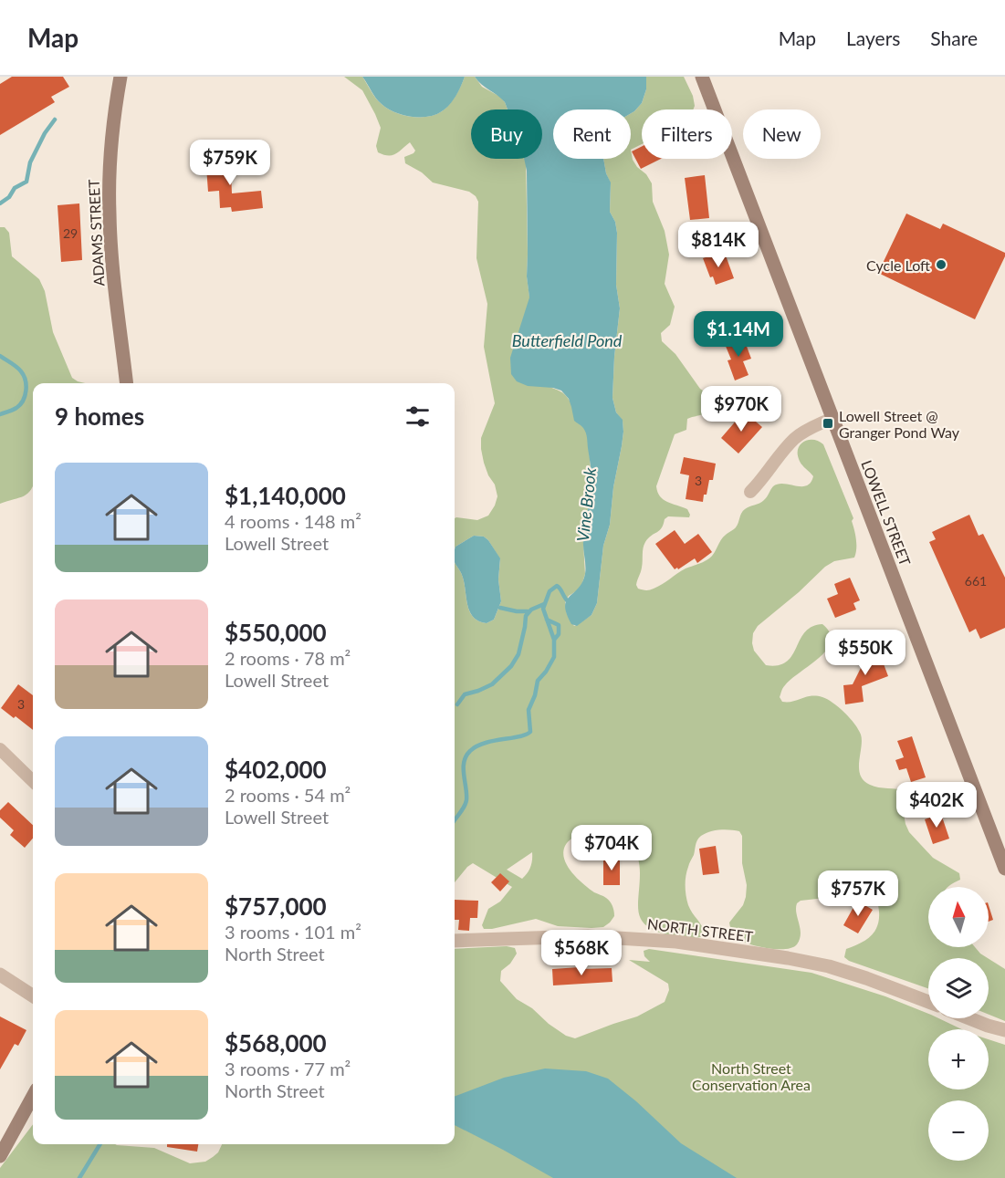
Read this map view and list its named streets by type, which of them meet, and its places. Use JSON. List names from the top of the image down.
{
  "streets": {
    "main road": ["ADAMS STREET", "LOWELL STREET"],
    "street": ["NORTH STREET"]
  },
  "water": ["Butterfield Pond", "Vine Brook"],
  "parks": ["North Street Conservation Area"],
  "places": {
    "other": ["Cycle Loft"],
    "transit": ["Lowell Street @ Granger Pond Way"]
  },
  "house_numbers": [
    "29",
    "3",
    "661",
    "3"
  ],
  "north": "top",
  "page": {
    "header": "Map",
    "nav": ["Map", "Layers", "Share"],
    "chip": [
      "Buy",
      "Rent",
      "Filters",
      "New"
    ],
    "price": [
      "$759K",
      "$814K",
      "$1.14M",
      "$970K",
      "$550K",
      "$402K",
      "$704K",
      "$757K",
      "$568K"
    ],
    "heading": "9 homes",
    "list": [
      {
        "name": "$1,140,000",
        "note": "4 rooms · 148 m² · Lowell Street"
      },
      {
        "name": "$550,000",
        "note": "2 rooms · 78 m² · Lowell Street"
      },
      {
        "name": "$402,000",
        "note": "2 rooms · 54 m² · Lowell Street"
      },
      {
        "name": "$757,000",
        "note": "3 rooms · 101 m² · North Street"
      },
      {
        "name": "$568,000",
        "note": "3 rooms · 77 m² · North Street"
      }
    ],
    "map_buttons": ["+", "−"]
  }
}
